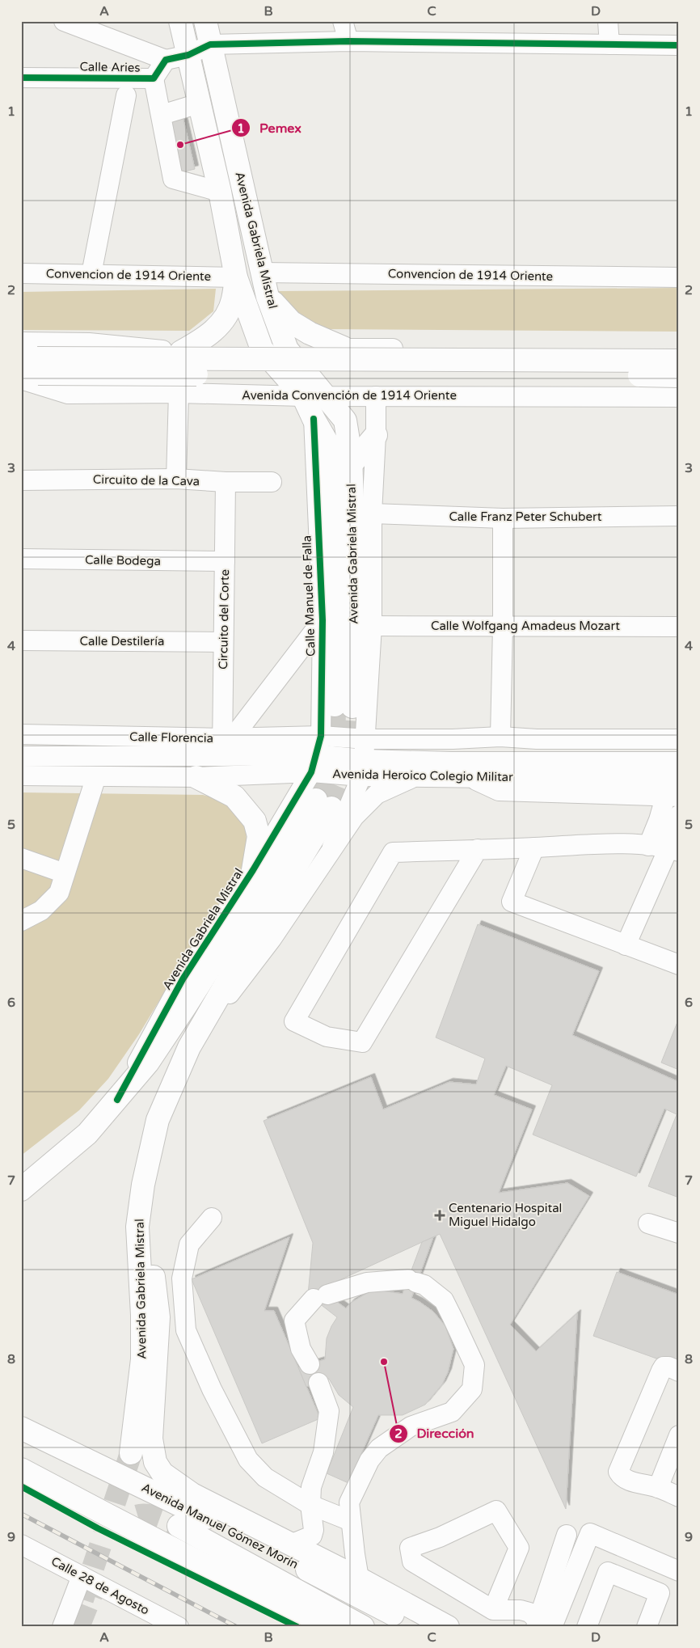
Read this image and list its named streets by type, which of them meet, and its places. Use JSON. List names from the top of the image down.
{
  "streets": {
    "main road": ["Avenida Gabriela Mistral", "Avenida Convención de 1914 Oriente", "Avenida Manuel Gómez Morín"],
    "street": [
      "Calle Aries",
      "Convencion de 1914 Oriente",
      "Circuito de la Cava",
      "Calle Franz Peter Schubert",
      "Calle Bodega",
      "Calle Manuel de Falla",
      "Circuito del Corte",
      "Calle Wolfgang Amadeus Mozart",
      "Calle Destilería",
      "Calle Florencia",
      "Avenida Heroico Colegio Militar",
      "Calle 28 de Agosto"
    ]
  },
  "crossings": [
    ["Avenida Gabriela Mistral", "Convencion de 1914 Oriente"],
    ["Avenida Gabriela Mistral", "Avenida Convención de 1914 Oriente"],
    ["Avenida Gabriela Mistral", "Calle Manuel de Falla"],
    ["Avenida Gabriela Mistral", "Avenida Heroico Colegio Militar"],
    ["Circuito de la Cava", "Circuito del Corte"],
    ["Calle Bodega", "Circuito del Corte"],
    ["Calle Manuel de Falla", "Calle Florencia"],
    ["Calle Manuel de Falla", "Avenida Heroico Colegio Militar"],
    ["Circuito del Corte", "Calle Destilería"],
    ["Circuito del Corte", "Calle Florencia"],
    ["Circuito del Corte", "Avenida Heroico Colegio Militar"],
    ["Calle Florencia", "Avenida Heroico Colegio Militar"]
  ],
  "places": {
    "other": ["Pemex", "Dirección"],
    "health": ["Centenario Hospital Miguel Hidalgo"]
  },
  "grid": {
    "columns": [
      "A",
      "B",
      "C",
      "D"
    ],
    "rows": [
      "1",
      "2",
      "3",
      "4",
      "5",
      "6",
      "7",
      "8",
      "9"
    ]
  }
}
